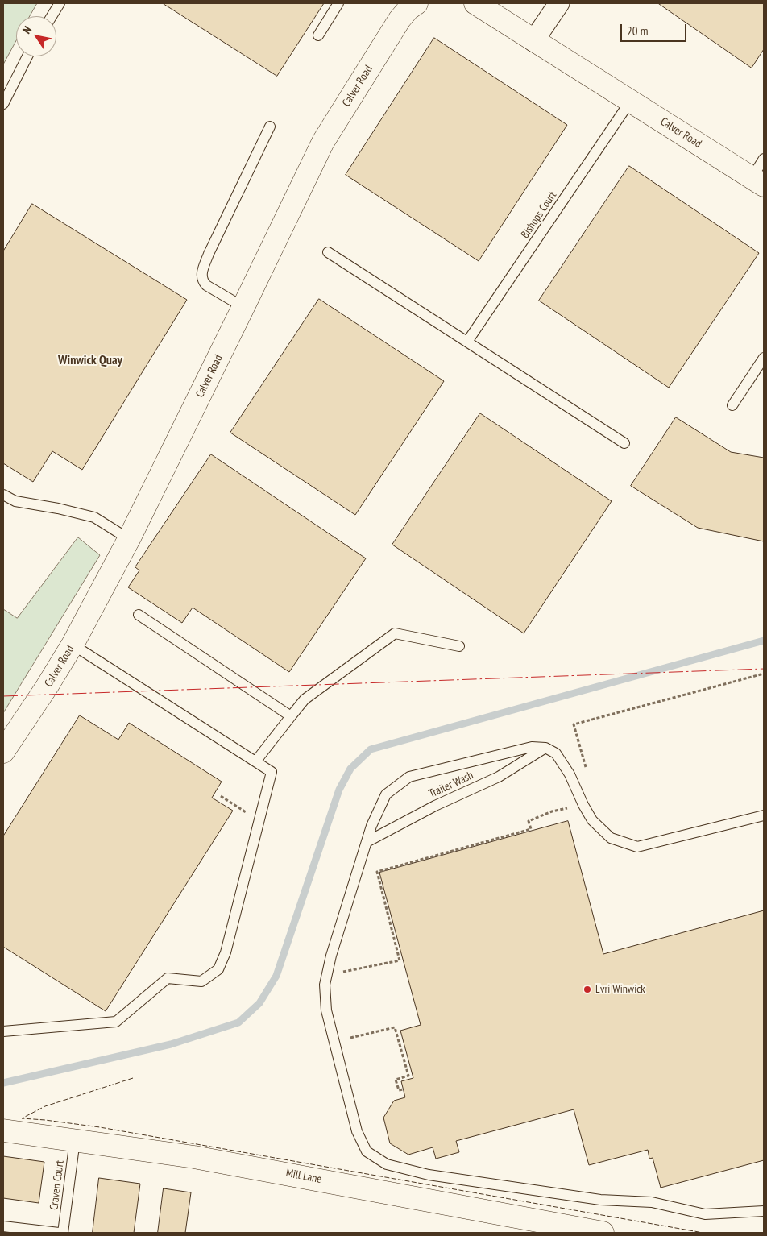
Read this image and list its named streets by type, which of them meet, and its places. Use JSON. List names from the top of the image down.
{
  "streets": {
    "street": ["Calver Road", "Mill Lane"],
    "lane": ["Bishops Court", "Trailer Wash", "Craven Court"]
  },
  "crossings": [
    ["Calver Road", "Bishops Court"],
    ["Mill Lane", "Craven Court"]
  ],
  "districts": ["Winwick Quay"],
  "places": ["Evri Winwick"],
  "scale_bar": "20 m",
  "north": "top left"
}
